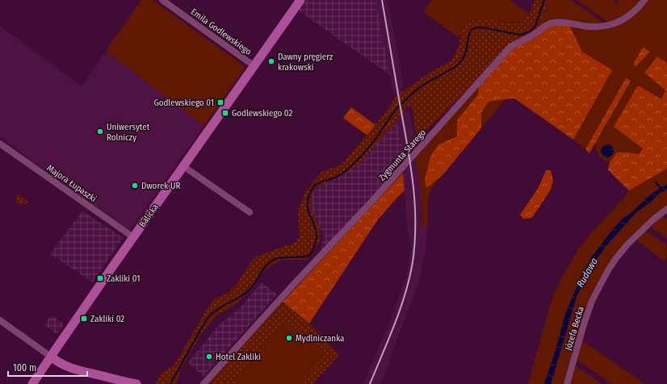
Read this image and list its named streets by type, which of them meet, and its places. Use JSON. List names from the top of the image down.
{
  "streets": {
    "street": [
      "Emila Godlewskiego",
      "Zygmunta Starego",
      "Majora Łupaszki",
      "Balicka",
      "Józefa Becka"
    ]
  },
  "crossings": [
    ["Emila Godlewskiego", "Balicka"],
    ["Majora Łupaszki", "Balicka"]
  ],
  "water": ["Rudawa"],
  "places": {
    "other": [
      "Dawny pręgierz krakowski",
      "Uniwersytet Rolniczy",
      "Dworek UR",
      "Mydlniczanka",
      "Hotel Zakliki"
    ],
    "transit": [
      "Godlewskiego 01",
      "Godlewskiego 02",
      "Zakliki 01",
      "Zakliki 02"
    ]
  },
  "scale_bar": "100 m"
}
